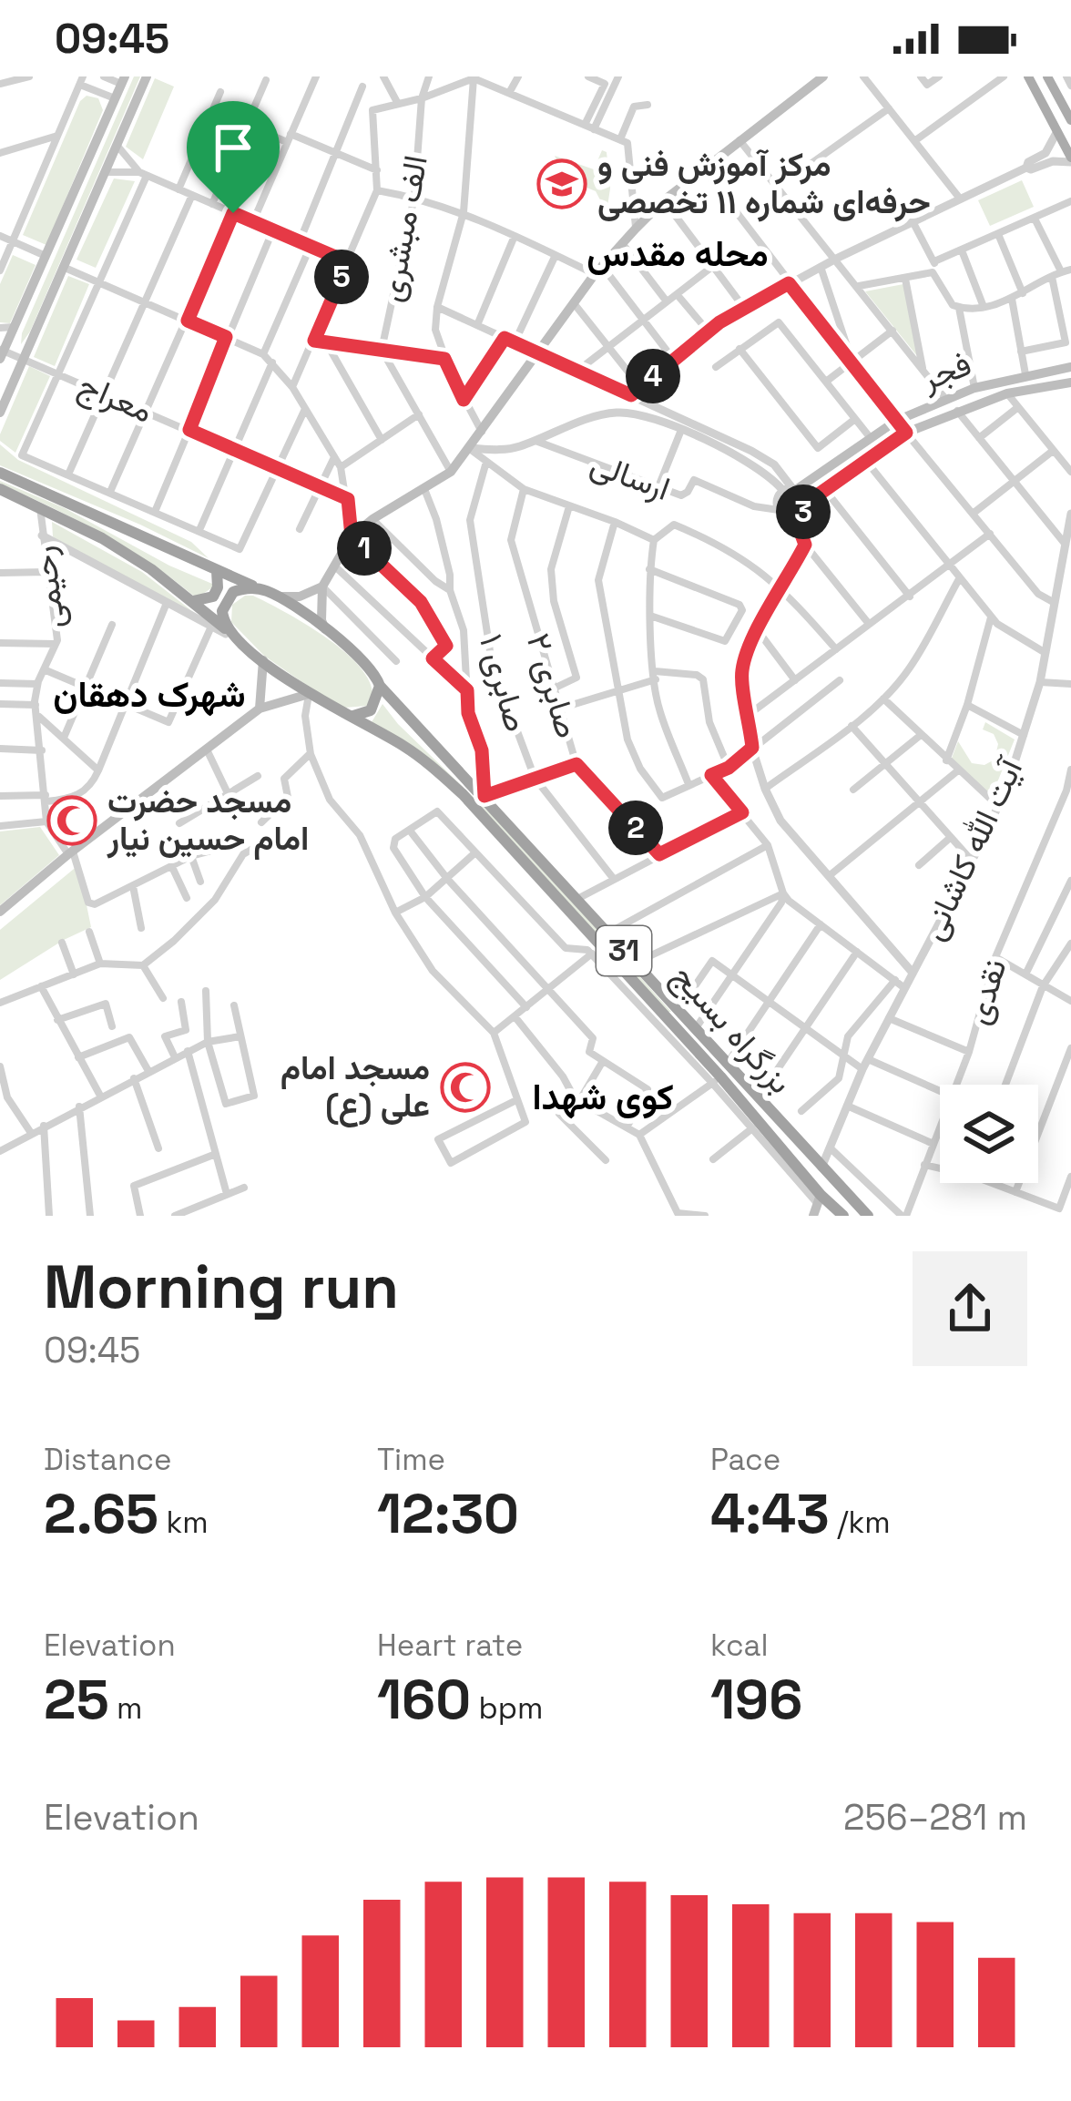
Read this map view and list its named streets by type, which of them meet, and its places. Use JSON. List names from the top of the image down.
{
  "streets": {
    "highway": ["31", "بزرگراه بسیج"],
    "main road": ["فجر"],
    "street": [
      "الف مبشری",
      "معراج",
      "ارسالی",
      "رحیمی",
      "صابری ۱",
      "صابری ۲",
      "آیت الله کاشانی",
      "نقدی"
    ]
  },
  "crossings": [
    ["فجر", "ارسالی"],
    ["رحیمی", "بزرگراه بسیج"],
    ["آیت الله کاشانی", "نقدی"],
    ["آیت الله کاشانی", "بزرگراه بسیج"]
  ],
  "districts": ["محله مقدس", "شهرک دهقان", "کوی شهدا"],
  "places": {
    "school or university": ["مرکز آموزش فنی و حرفه‌ای شماره ۱۱ تخصصی"],
    "mosque": ["مسجد حضرت امام حسین نیار", "مسجد امام علی (ع)"]
  },
  "page": {
    "status": "09:45",
    "pins": [
      "5",
      "4",
      "3",
      "1",
      "2"
    ],
    "heading": ["Morning run", "09:45"],
    "stats": [
      ["Distance", "2.65 km"],
      ["Time", "12:30"],
      ["Pace", "4:43 /km"],
      ["Elevation", "25 m"],
      ["Heart rate", "160 bpm"],
      ["kcal", "196"]
    ],
    "chart": ["Elevation", "256–281 m"]
  }
}
